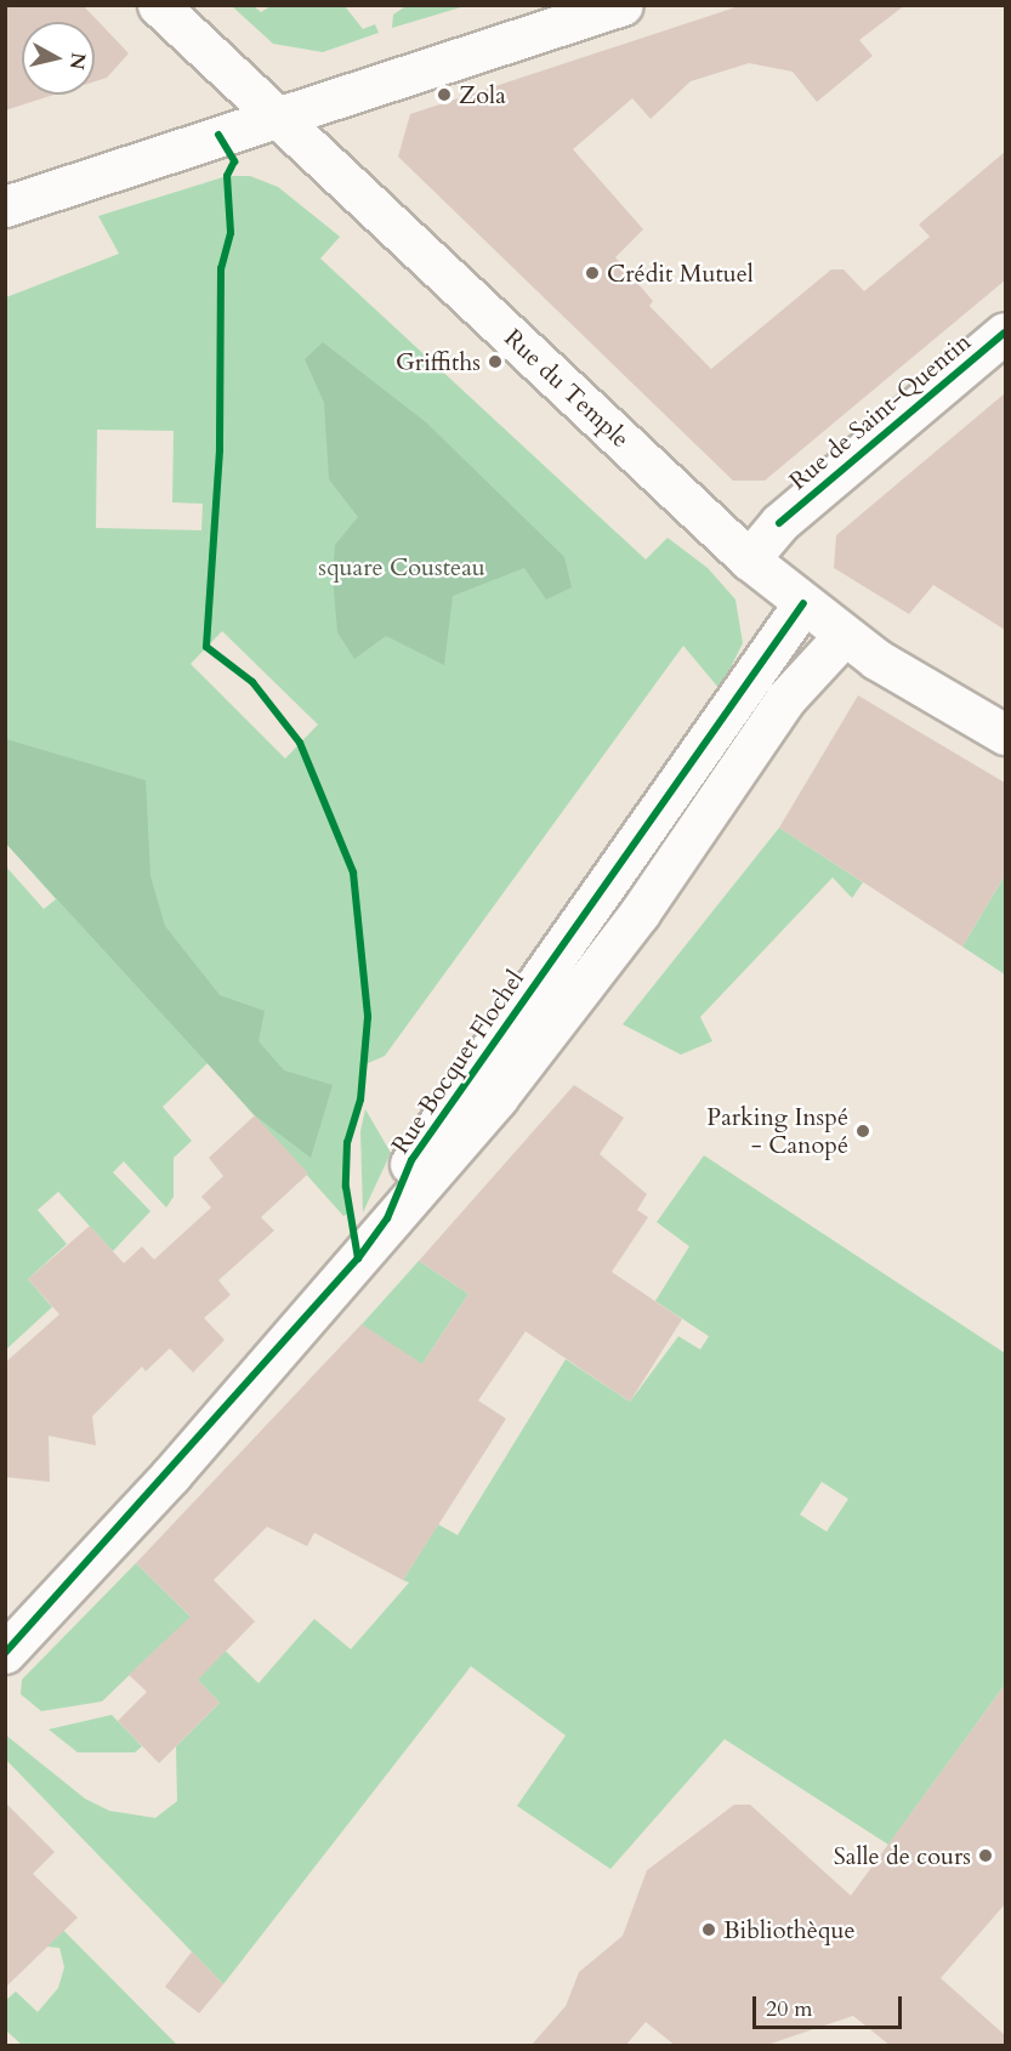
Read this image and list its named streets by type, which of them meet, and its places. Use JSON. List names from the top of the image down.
{
  "streets": {
    "street": ["Rue du Temple", "Rue de Saint-Quentin", "Rue Bocquet Flochel"]
  },
  "crossings": [
    ["Rue du Temple", "Rue de Saint-Quentin"],
    ["Rue du Temple", "Rue Bocquet Flochel"]
  ],
  "parks": ["square Cousteau"],
  "places": [
    "Zola",
    "Crédit Mutuel",
    "Griffiths",
    "Parking Inspé - Canopé",
    "Salle de cours",
    "Bibliothèque"
  ],
  "scale_bar": "20 m",
  "north": "right"
}
